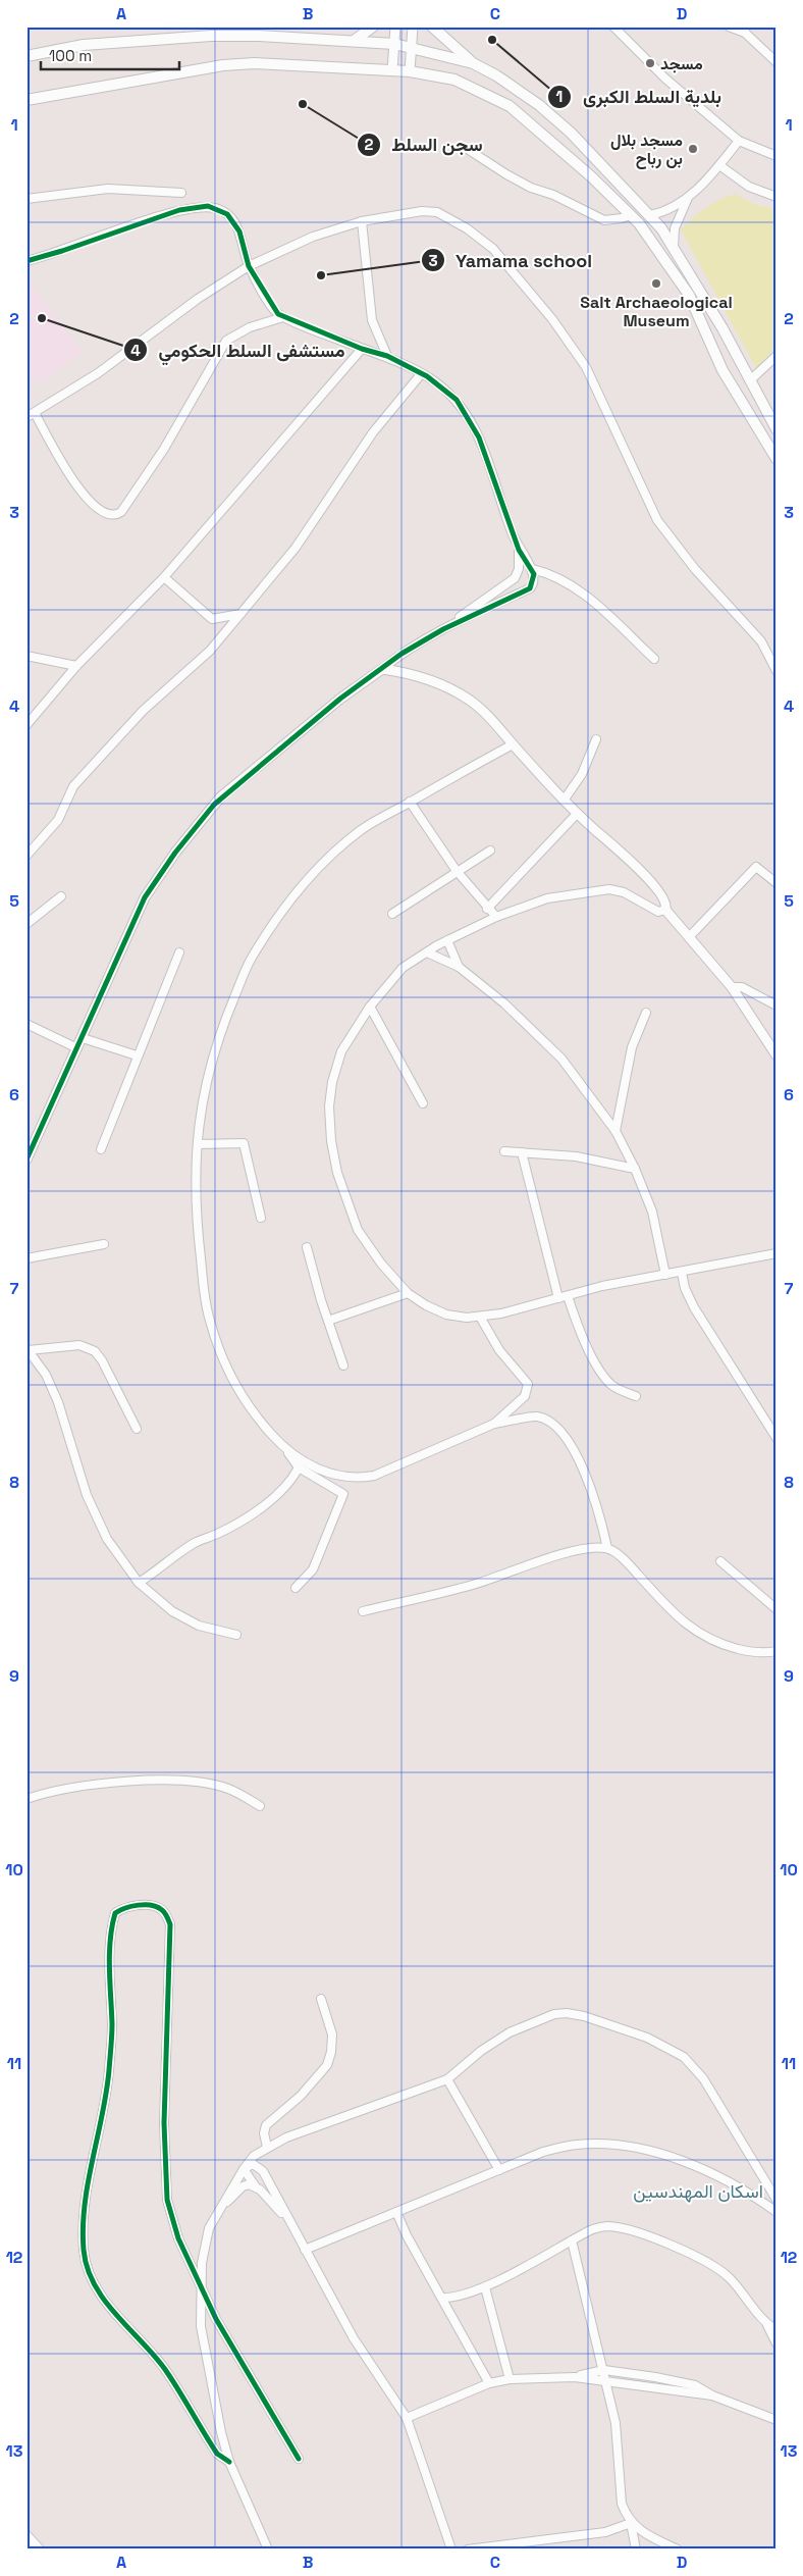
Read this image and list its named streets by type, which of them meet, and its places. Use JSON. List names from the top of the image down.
{
  "districts": ["اسكان المهندسين"],
  "places": [
    "بلدية السلط الكبرى",
    "مسجد",
    "سجن السلط",
    "مسجد بلال بن رباح",
    "Yamama school",
    "Salt Archaeological Museum",
    "مستشفى السلط الحكومي"
  ],
  "scale_bar": "100 m",
  "grid": {
    "columns": [
      "A",
      "B",
      "C",
      "D"
    ],
    "rows": [
      "1",
      "2",
      "3",
      "4",
      "5",
      "6",
      "7",
      "8",
      "9",
      "10",
      "11",
      "12",
      "13"
    ]
  }
}
